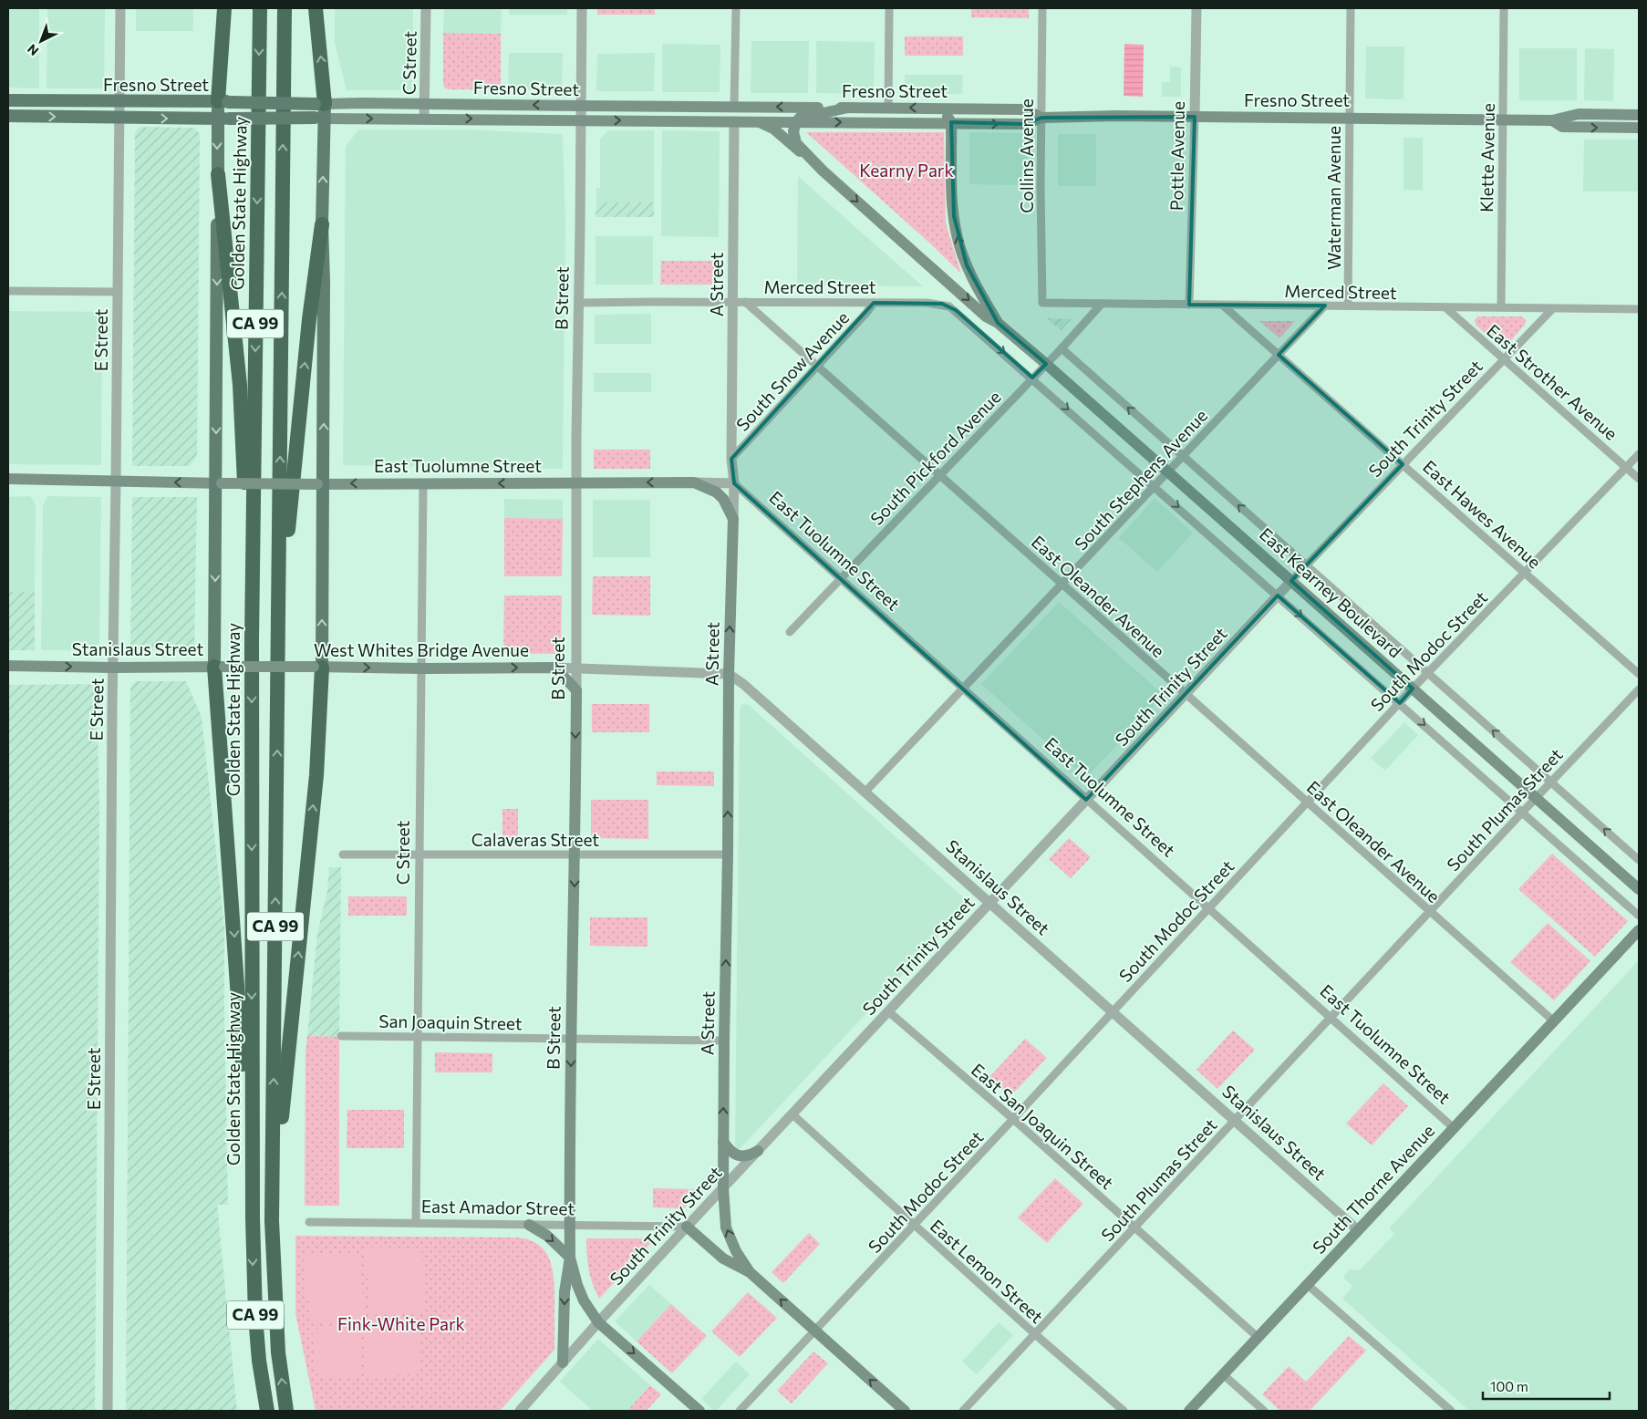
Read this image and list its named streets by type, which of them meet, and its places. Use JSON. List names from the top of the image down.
{
  "streets": {
    "highway": ["Golden State Highway", "CA 99"],
    "main road": [
      "Fresno Street",
      "A Street",
      "B Street",
      "East Tuolumne Street",
      "East Kearney Boulevard",
      "Stanislaus Street",
      "West Whites Bridge Avenue",
      "South Thorne Avenue"
    ],
    "street": [
      "C Street",
      "Collins Avenue",
      "Pottle Avenue",
      "Klette Avenue",
      "Waterman Avenue",
      "Merced Street",
      "E Street",
      "South Snow Avenue",
      "East Strother Avenue",
      "South Trinity Street",
      "South Pickford Avenue",
      "South Stephens Avenue",
      "East Hawes Avenue",
      "East Oleander Avenue",
      "South Modoc Street",
      "South Plumas Street",
      "Calaveras Street",
      "San Joaquin Street",
      "East San Joaquin Street",
      "East Amador Street",
      "East Lemon Street"
    ]
  },
  "crossings": [
    ["C Street", "Fresno Street"],
    ["C Street", "East Tuolumne Street"],
    ["C Street", "West Whites Bridge Avenue"],
    ["C Street", "Calaveras Street"],
    ["C Street", "San Joaquin Street"],
    ["C Street", "East Amador Street"],
    ["Fresno Street", "Collins Avenue"],
    ["Fresno Street", "Pottle Avenue"],
    ["Fresno Street", "Klette Avenue"],
    ["Fresno Street", "Waterman Avenue"],
    ["Fresno Street", "A Street"],
    ["Fresno Street", "B Street"],
    ["Fresno Street", "E Street"],
    ["Fresno Street", "East Kearney Boulevard"],
    ["Collins Avenue", "Merced Street"],
    ["Pottle Avenue", "Merced Street"],
    ["Klette Avenue", "Merced Street"],
    ["Waterman Avenue", "Merced Street"],
    ["A Street", "Merced Street"],
    ["A Street", "South Snow Avenue"],
    ["A Street", "South Trinity Street"],
    ["A Street", "East Tuolumne Street"],
    ["A Street", "Stanislaus Street"],
    ["A Street", "Calaveras Street"],
    ["A Street", "San Joaquin Street"],
    ["Merced Street", "B Street"],
    ["Merced Street", "South Snow Avenue"],
    ["Merced Street", "East Strother Avenue"],
    ["Merced Street", "South Trinity Street"],
    ["Merced Street", "South Pickford Avenue"],
    ["Merced Street", "South Stephens Avenue"],
    ["Merced Street", "East Hawes Avenue"],
    ["Merced Street", "East Oleander Avenue"],
    ["B Street", "South Trinity Street"],
    ["B Street", "East Tuolumne Street"],
    ["B Street", "West Whites Bridge Avenue"],
    ["B Street", "Calaveras Street"],
    ["B Street", "San Joaquin Street"],
    ["B Street", "East Amador Street"],
    ["E Street", "East Tuolumne Street"],
    ["E Street", "Stanislaus Street"],
    ["South Snow Avenue", "East Oleander Avenue"],
    ["East Strother Avenue", "South Trinity Street"],
    ["East Strother Avenue", "South Modoc Street"],
    ["South Trinity Street", "East Tuolumne Street"],
    ["South Trinity Street", "East Hawes Avenue"],
    ["South Trinity Street", "East Kearney Boulevard"],
    ["South Trinity Street", "East Oleander Avenue"],
    ["South Trinity Street", "Stanislaus Street"],
    ["South Trinity Street", "East San Joaquin Street"],
    ["South Trinity Street", "East Amador Street"],
    ["South Trinity Street", "East Lemon Street"],
    ["South Pickford Avenue", "East Tuolumne Street"],
    ["South Pickford Avenue", "East Kearney Boulevard"],
    ["South Pickford Avenue", "East Oleander Avenue"],
    ["East Tuolumne Street", "South Stephens Avenue"],
    ["East Tuolumne Street", "South Modoc Street"],
    ["East Tuolumne Street", "South Plumas Street"],
    ["East Tuolumne Street", "South Thorne Avenue"],
    ["South Stephens Avenue", "East Hawes Avenue"],
    ["South Stephens Avenue", "East Kearney Boulevard"],
    ["South Stephens Avenue", "East Oleander Avenue"],
    ["South Stephens Avenue", "Stanislaus Street"],
    ["East Hawes Avenue", "South Modoc Street"],
    ["East Kearney Boulevard", "South Modoc Street"],
    ["East Kearney Boulevard", "South Plumas Street"],
    ["East Oleander Avenue", "South Modoc Street"],
    ["East Oleander Avenue", "South Plumas Street"],
    ["East Oleander Avenue", "South Thorne Avenue"],
    ["Stanislaus Street", "West Whites Bridge Avenue"],
    ["Stanislaus Street", "South Modoc Street"],
    ["Stanislaus Street", "South Plumas Street"],
    ["Stanislaus Street", "South Thorne Avenue"],
    ["South Modoc Street", "East San Joaquin Street"],
    ["South Modoc Street", "East Lemon Street"],
    ["South Plumas Street", "East San Joaquin Street"],
    ["South Plumas Street", "East Lemon Street"],
    ["East San Joaquin Street", "South Thorne Avenue"]
  ],
  "one_way": ["A Street", "B Street", "West Whites Bridge Avenue"],
  "parks": ["Kearny Park", "Fink-White Park"],
  "scale_bar": "100 m",
  "north": "bottom left"
}
